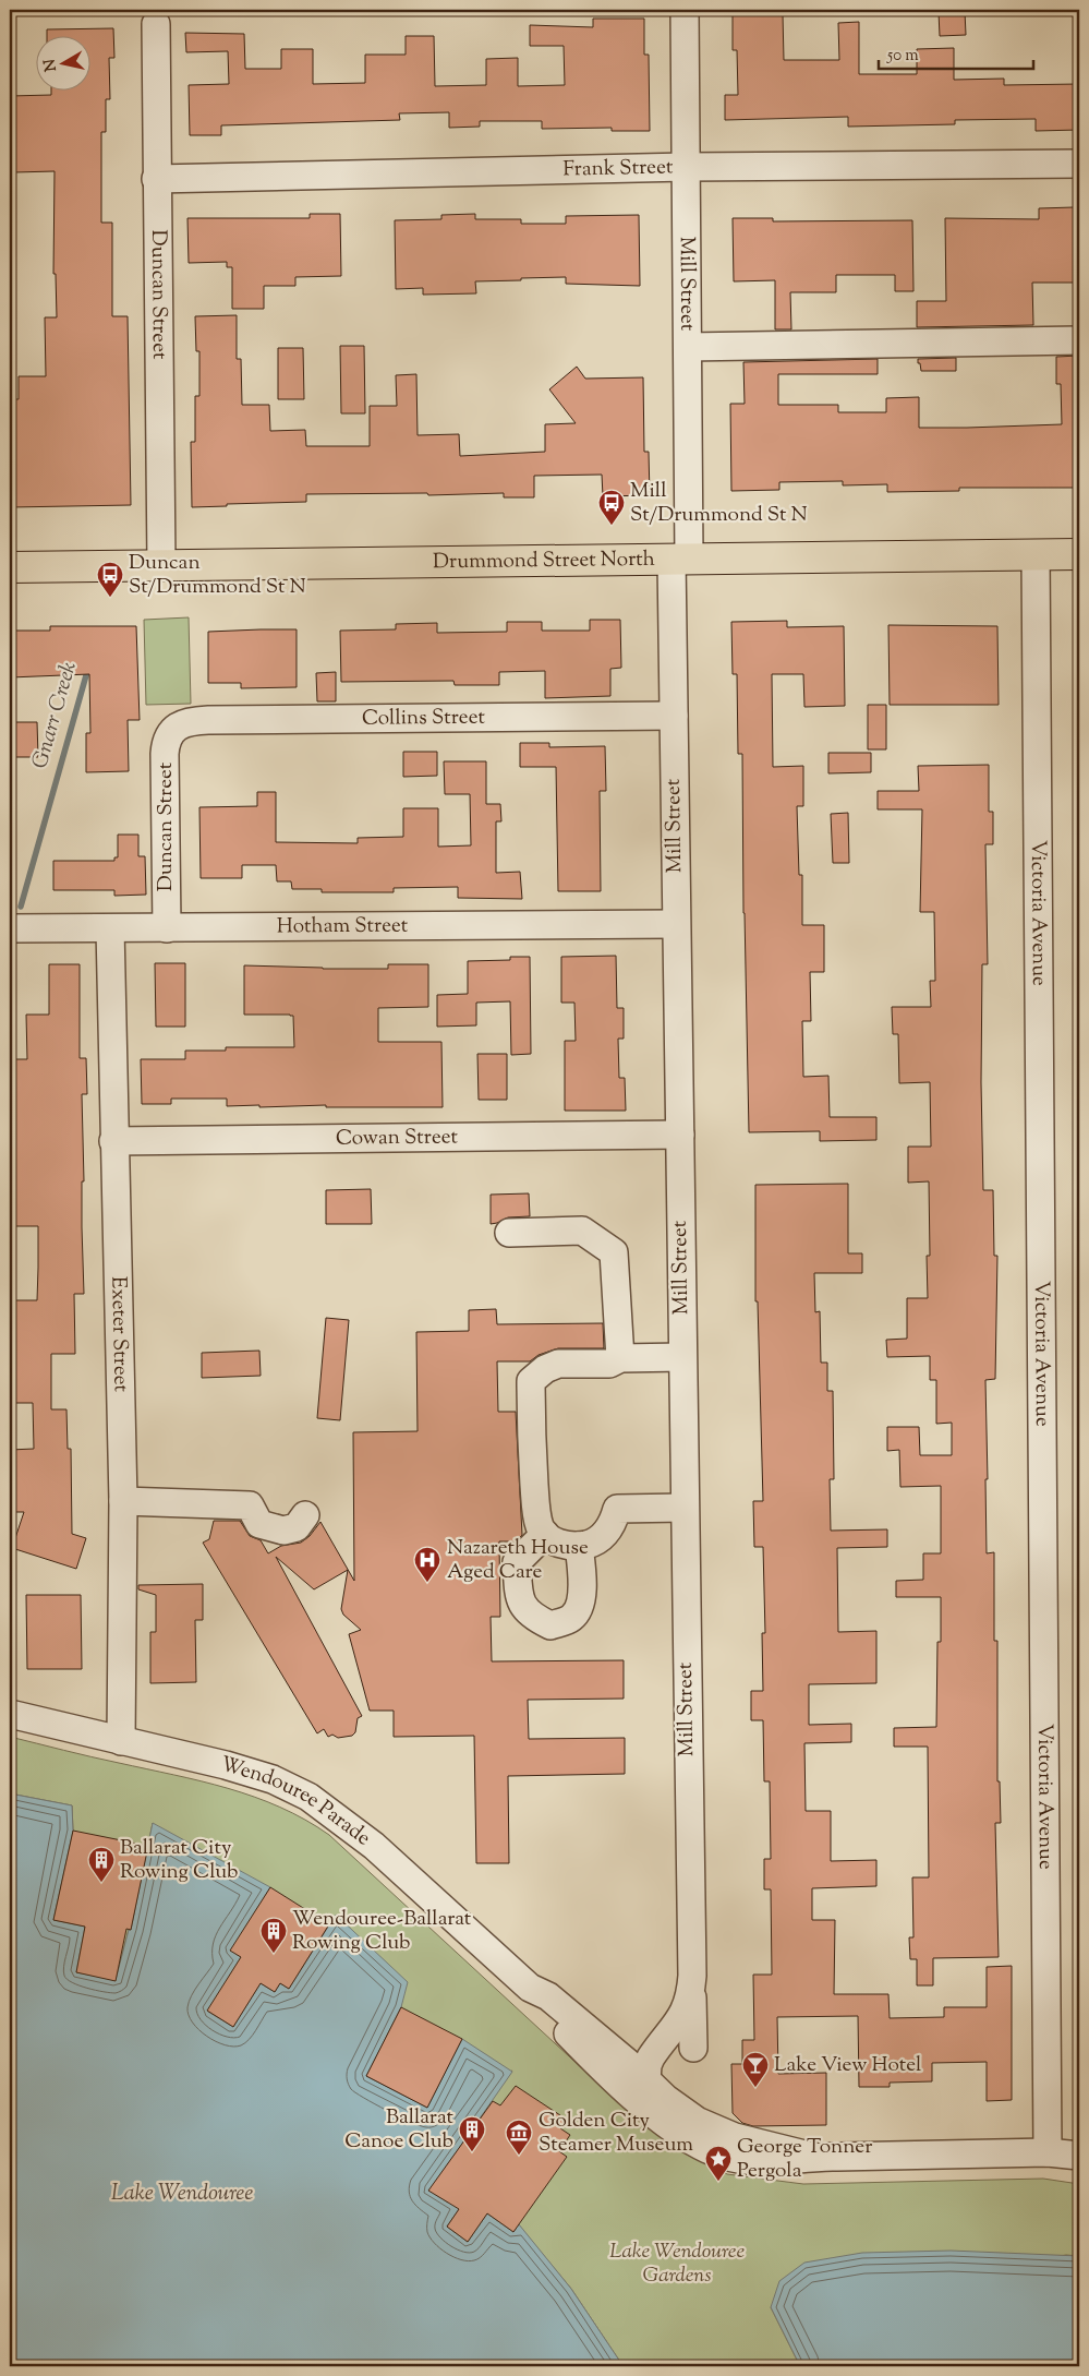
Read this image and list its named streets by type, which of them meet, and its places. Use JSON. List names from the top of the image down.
{
  "streets": {
    "main road": ["Drummond Street North"],
    "street": [
      "Frank Street",
      "Mill Street",
      "Duncan Street",
      "Collins Street",
      "Victoria Avenue",
      "Hotham Street",
      "Cowan Street",
      "Exeter Street",
      "Wendouree Parade"
    ]
  },
  "crossings": [
    ["Frank Street", "Mill Street"],
    ["Frank Street", "Duncan Street"],
    ["Mill Street", "Drummond Street North"],
    ["Mill Street", "Collins Street"],
    ["Mill Street", "Hotham Street"],
    ["Mill Street", "Cowan Street"],
    ["Mill Street", "Wendouree Parade"],
    ["Duncan Street", "Drummond Street North"],
    ["Duncan Street", "Collins Street"],
    ["Duncan Street", "Hotham Street"],
    ["Drummond Street North", "Victoria Avenue"],
    ["Victoria Avenue", "Wendouree Parade"],
    ["Hotham Street", "Exeter Street"],
    ["Cowan Street", "Exeter Street"],
    ["Exeter Street", "Wendouree Parade"]
  ],
  "water": ["Gnarr Creek", "Lake Wendouree"],
  "parks": ["Lake Wendouree Gardens"],
  "places": {
    "bus stop": ["Mill St/Drummond St N", "Duncan St/Drummond St N"],
    "hospital": ["Nazareth House Aged Care"],
    "building": ["Ballarat City Rowing Club", "Wendouree-Ballarat Rowing Club", "Ballarat Canoe Club"],
    "bar": ["Lake View Hotel"],
    "museum": ["Golden City Steamer Museum"],
    "place": ["George Tonner Pergola"]
  },
  "scale_bar": "50 m",
  "north": "left"
}
